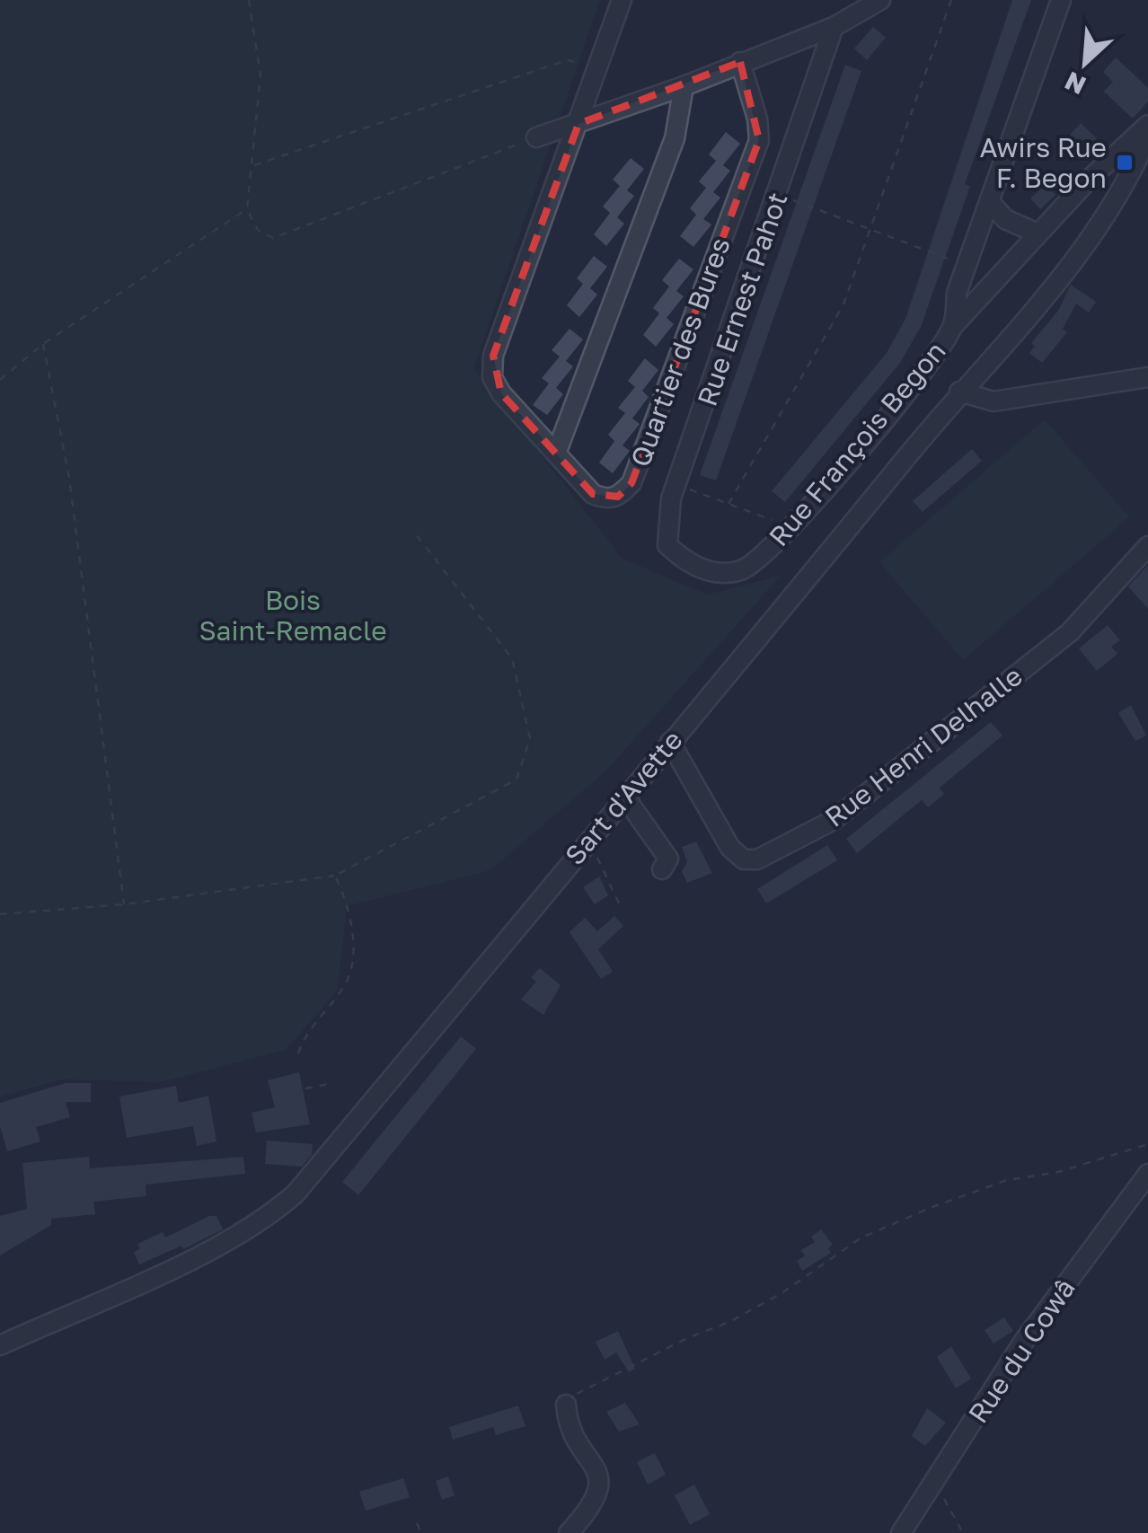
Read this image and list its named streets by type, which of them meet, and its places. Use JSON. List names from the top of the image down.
{
  "streets": {
    "street": [
      "Rue Ernest Pahot",
      "Quartier des Bures",
      "Rue François Begon",
      "Rue Henri Delhalle",
      "Sart d'Avette",
      "Rue du Cowâ"
    ]
  },
  "crossings": [
    ["Rue Ernest Pahot", "Rue François Begon"],
    ["Rue Henri Delhalle", "Sart d'Avette"]
  ],
  "parks": ["Bois Saint-Remacle"],
  "places": {
    "transit": ["Awirs Rue F. Begon"]
  },
  "north": "bottom left"
}
